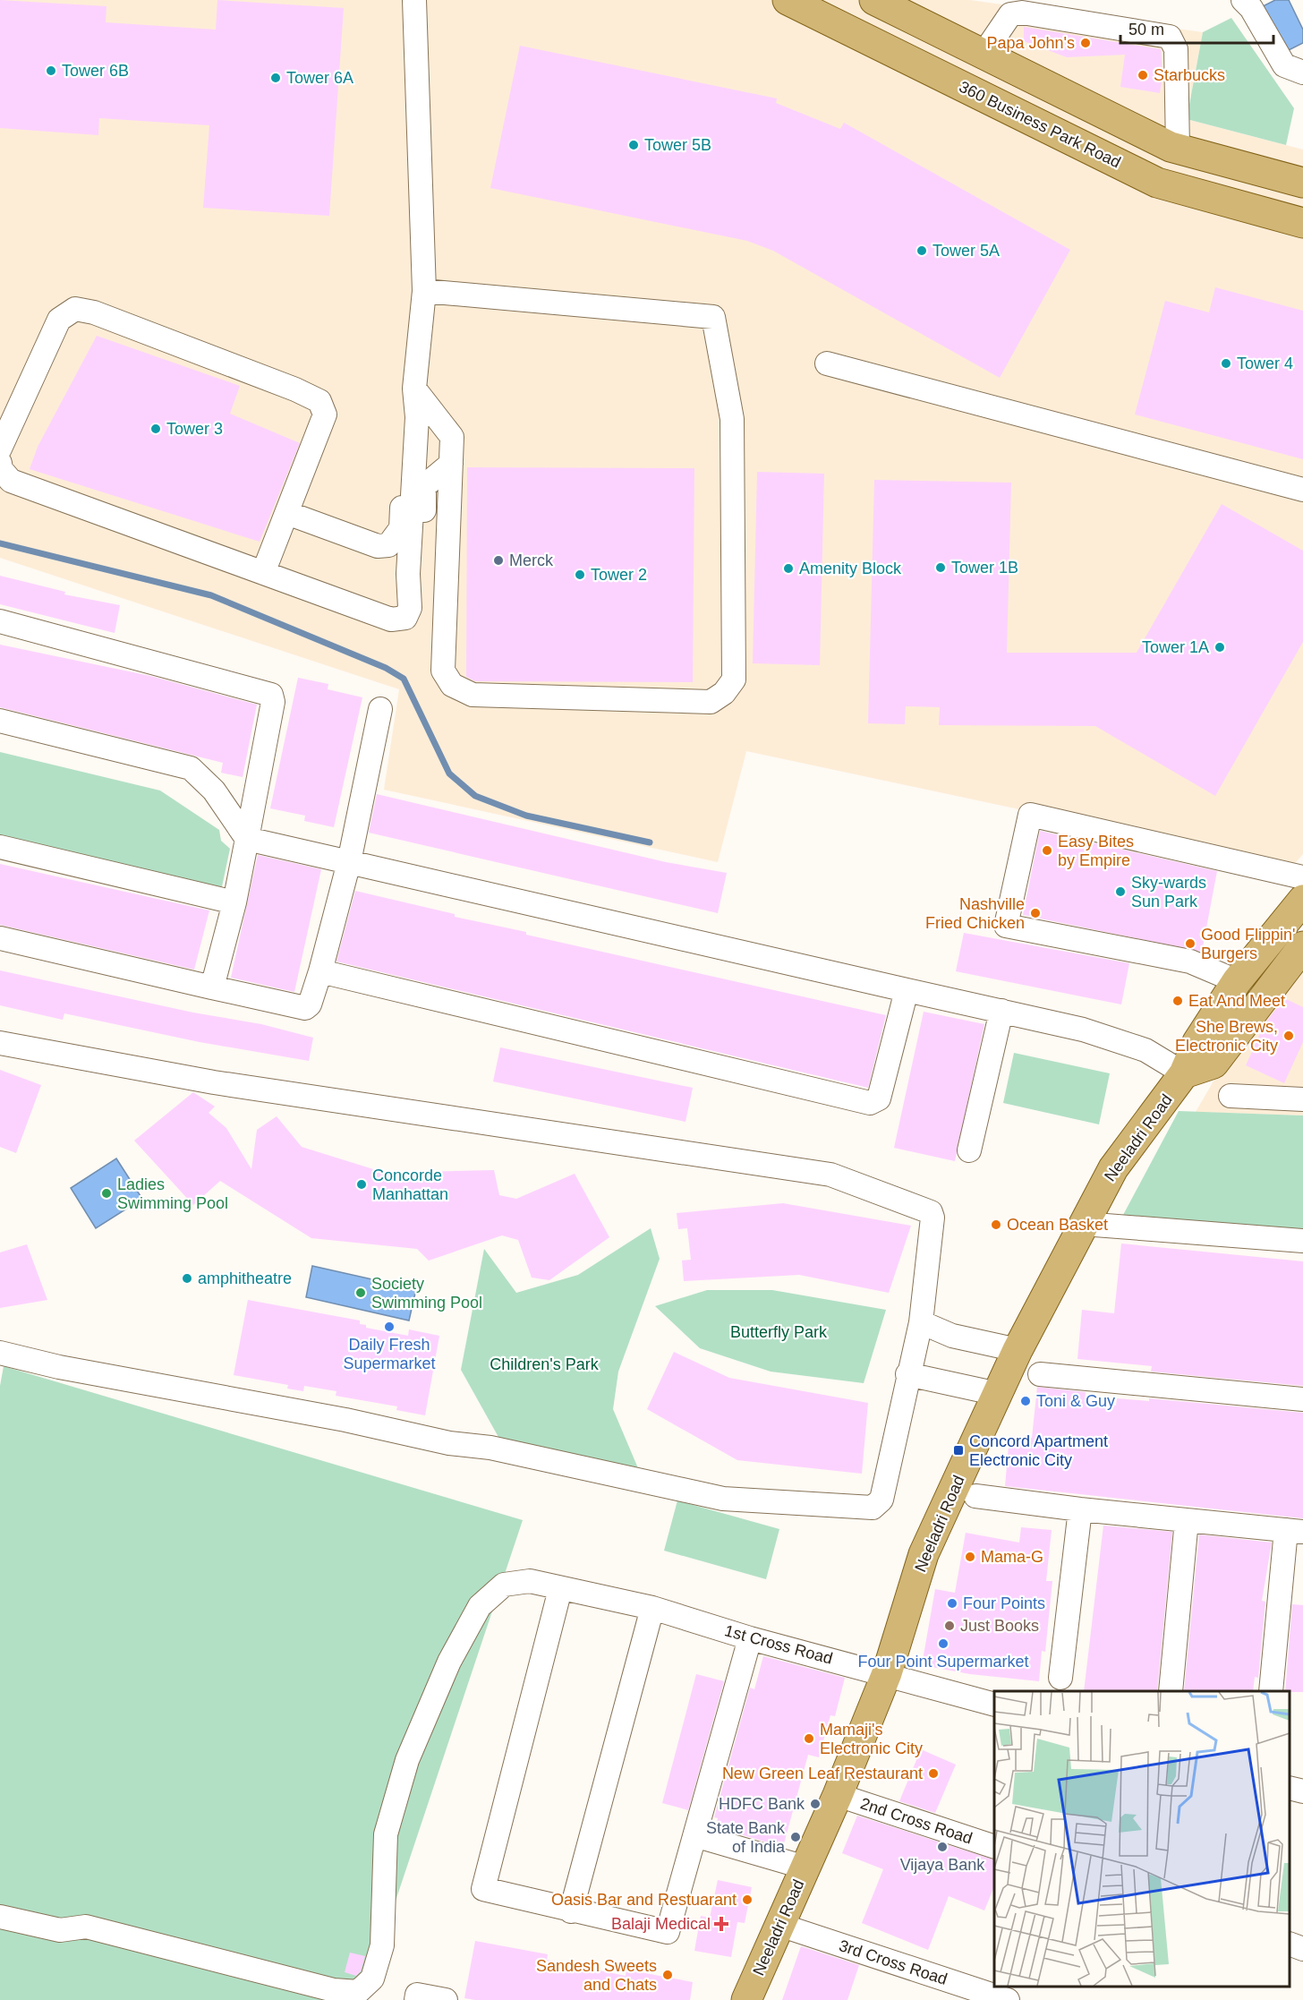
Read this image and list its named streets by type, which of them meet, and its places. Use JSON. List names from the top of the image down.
{
  "streets": {
    "main road": ["360 Business Park Road", "Neeladri Road"],
    "street": ["1st Cross Road", "2nd Cross Road", "3rd Cross Road"]
  },
  "crossings": [
    ["Neeladri Road", "1st Cross Road"],
    ["Neeladri Road", "2nd Cross Road"],
    ["Neeladri Road", "3rd Cross Road"]
  ],
  "parks": ["Butterfly Park", "Children's Park"],
  "places": {
    "other": [
      "Papa John's",
      "Tower 6B",
      "Starbucks",
      "Tower 6A",
      "Tower 5B",
      "Tower 5A",
      "Tower 4",
      "Tower 3",
      "Merck",
      "Tower 1B",
      "Amenity Block",
      "Tower 2",
      "Tower 1A",
      "Easy Bites by Empire",
      "Sky-wards Sun Park",
      "Nashville Fried Chicken",
      "Good Flippin' Burgers",
      "Eat And Meet",
      "She Brews, Electronic City",
      "Concorde Manhattan",
      "Ladies Swimming Pool",
      "Ocean Basket",
      "amphitheatre",
      "Society Swimming Pool",
      "Daily Fresh Supermarket",
      "Toni & Guy",
      "Mama-G",
      "Four Points",
      "Just Books",
      "Four Point Supermarket",
      "Mamaji's Electronic City",
      "New Green Leaf Restaurant",
      "HDFC Bank",
      "State Bank of India",
      "Vijaya Bank",
      "Oasis Bar and Restuarant",
      "Sandesh Sweets and Chats"
    ],
    "transit": ["Concord Apartment Electronic City"],
    "health": ["Balaji Medical"]
  },
  "scale_bar": "50 m"
}
